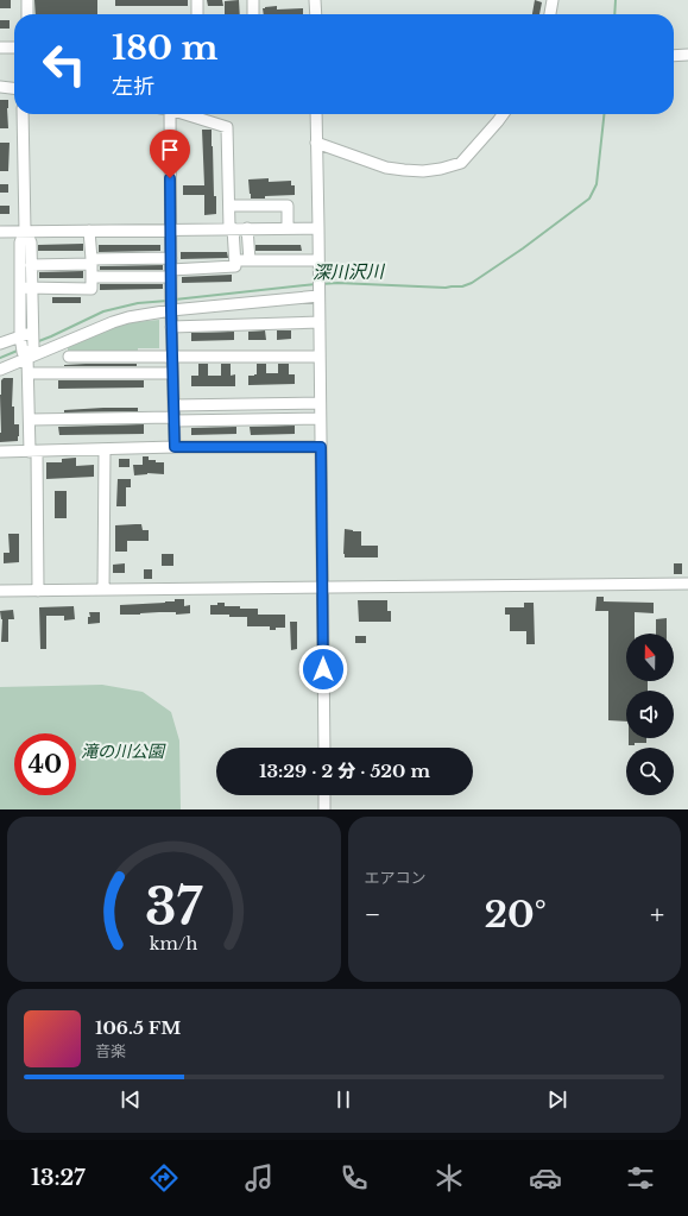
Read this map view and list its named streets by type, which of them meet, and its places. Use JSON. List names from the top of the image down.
{
  "water": ["深川沢川"],
  "parks": ["滝の川公園"],
  "north": "top",
  "page": {
    "turn": ["180 m", "左折"],
    "limit": "40",
    "trip": "13:29 · 2 分 · 520 m",
    "tile": "エアコン",
    "heat": ["−", "20°", "+"],
    "song": ["106.5 FM", "音楽"],
    "tabs": "13:27",
    "gauge": ["37", "km/h"]
  }
}
